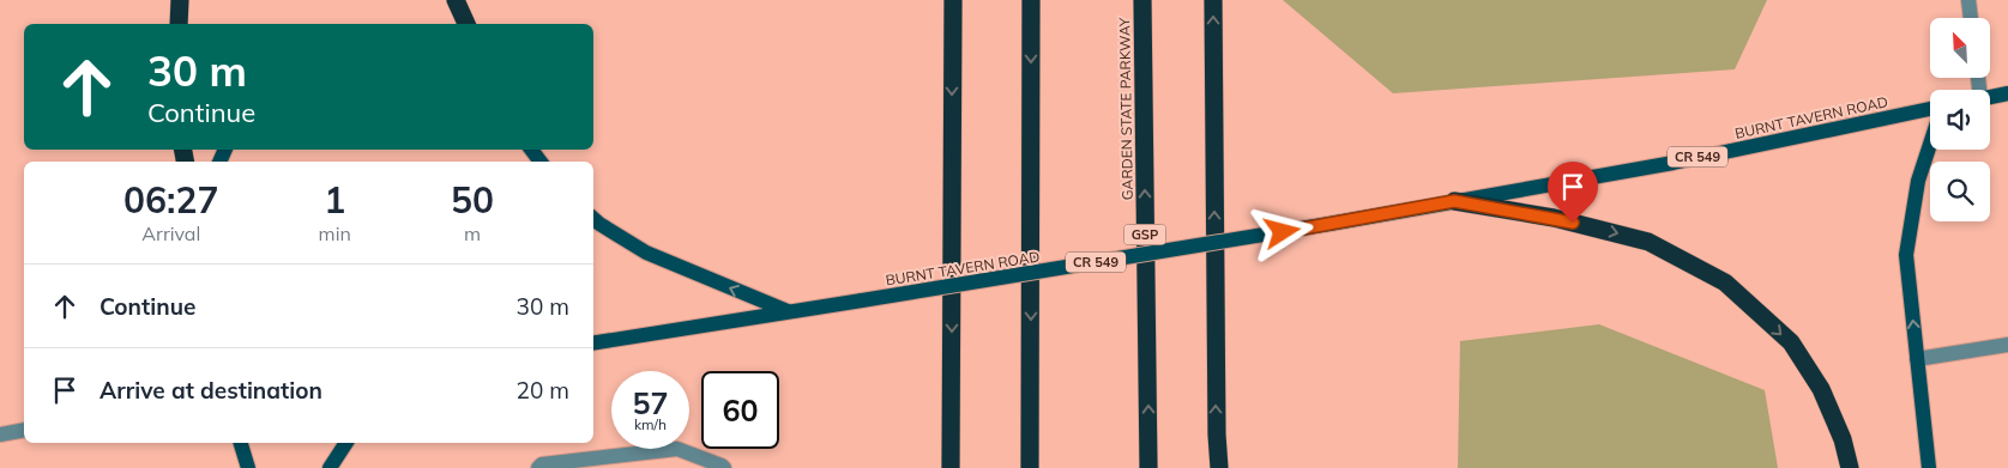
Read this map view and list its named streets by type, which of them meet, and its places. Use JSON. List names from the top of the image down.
{
  "streets": {
    "highway": ["GARDEN STATE PARKWAY", "GSP"],
    "main road": ["BURNT TAVERN ROAD", "CR 549"]
  },
  "crossings": [
    ["BURNT TAVERN ROAD", "CR 549"]
  ],
  "north": "top left",
  "page": {
    "turn": ["30 m", "Continue"],
    "eta": [
      "06:27",
      "Arrival",
      "1",
      "min",
      "50",
      "m"
    ],
    "list": [
      {
        "name": "Continue",
        "value": "30 m"
      },
      {
        "name": "Arrive at destination",
        "value": "20 m"
      }
    ],
    "speed": "57 km/h",
    "limit": "60"
  }
}
